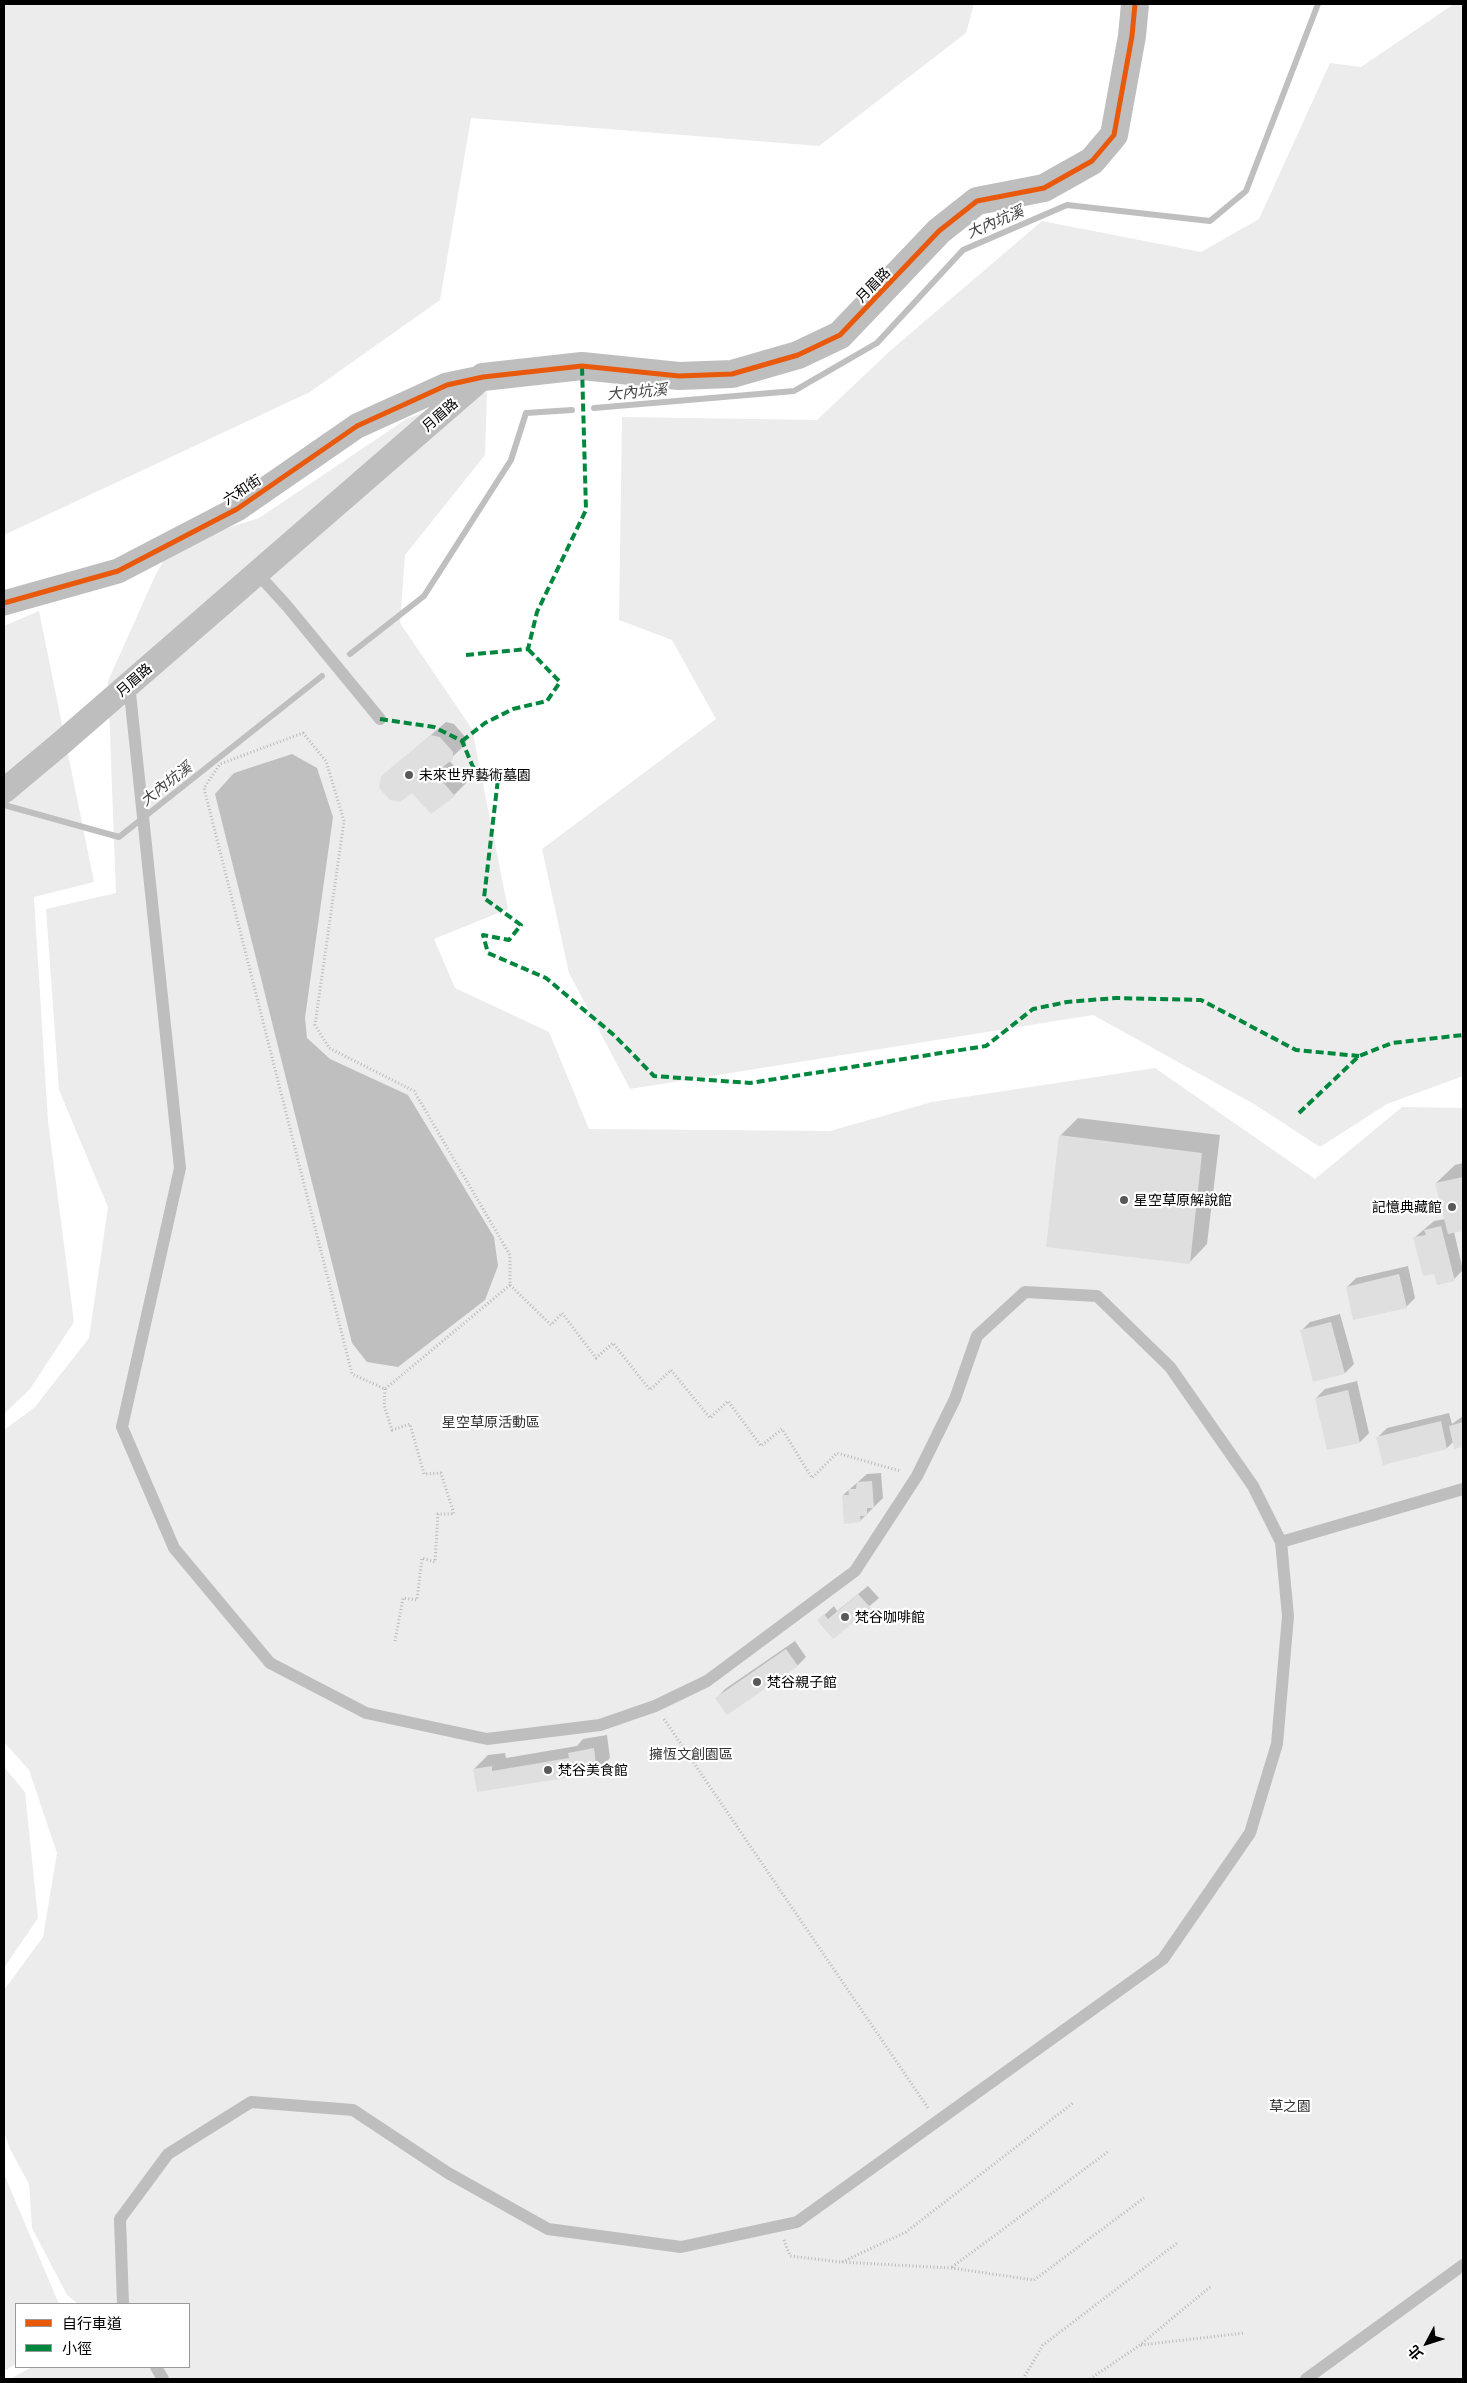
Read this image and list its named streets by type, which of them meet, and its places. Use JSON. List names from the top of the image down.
{
  "streets": {
    "street": ["月眉路", "六和街"]
  },
  "crossings": [
    ["月眉路", "六和街"]
  ],
  "water": ["大內坑溪"],
  "parks": ["星空草原活動區", "擁恆文創園區", "草之園"],
  "places": [
    "未來世界藝術墓園",
    "星空草原解說館",
    "記憶典藏館",
    "梵谷咖啡館",
    "梵谷親子館",
    "梵谷美食館"
  ],
  "legend": ["自行車道", "小徑"],
  "north": "bottom left"
}
